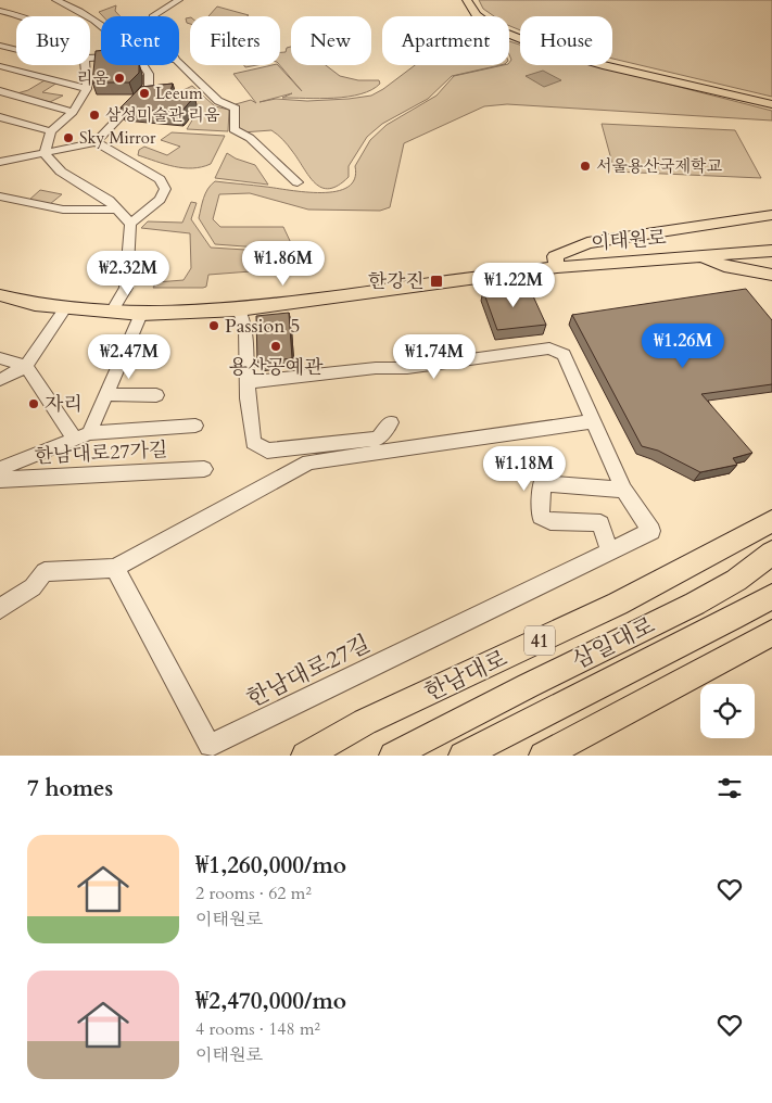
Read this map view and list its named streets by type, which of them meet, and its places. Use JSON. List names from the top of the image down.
{
  "streets": {
    "main road": [
      "이태원로",
      "41",
      "삼일대로",
      "한남대로"
    ],
    "street": ["한남대로27가길", "한남대로27길"]
  },
  "places": {
    "other": [
      "리움",
      "Leeum",
      "삼성미술관 리움",
      "Sky Mirror",
      "서울용산국제학교",
      "Passion 5",
      "용산공예관",
      "자리"
    ],
    "transit": ["한강진"]
  },
  "page": {
    "chip": [
      "Buy",
      "Rent",
      "Filters",
      "New",
      "Apartment",
      "House"
    ],
    "price": [
      "₩1.86M",
      "₩2.32M",
      "₩1.22M",
      "₩1.26M",
      "₩2.47M",
      "₩1.74M",
      "₩1.18M"
    ],
    "heading": "7 homes",
    "list": [
      {
        "name": "₩1,260,000/mo",
        "note": "2 rooms · 62 m² · 이태원로"
      },
      {
        "name": "₩2,470,000/mo",
        "note": "4 rooms · 148 m² · 이태원로"
      }
    ]
  }
}
